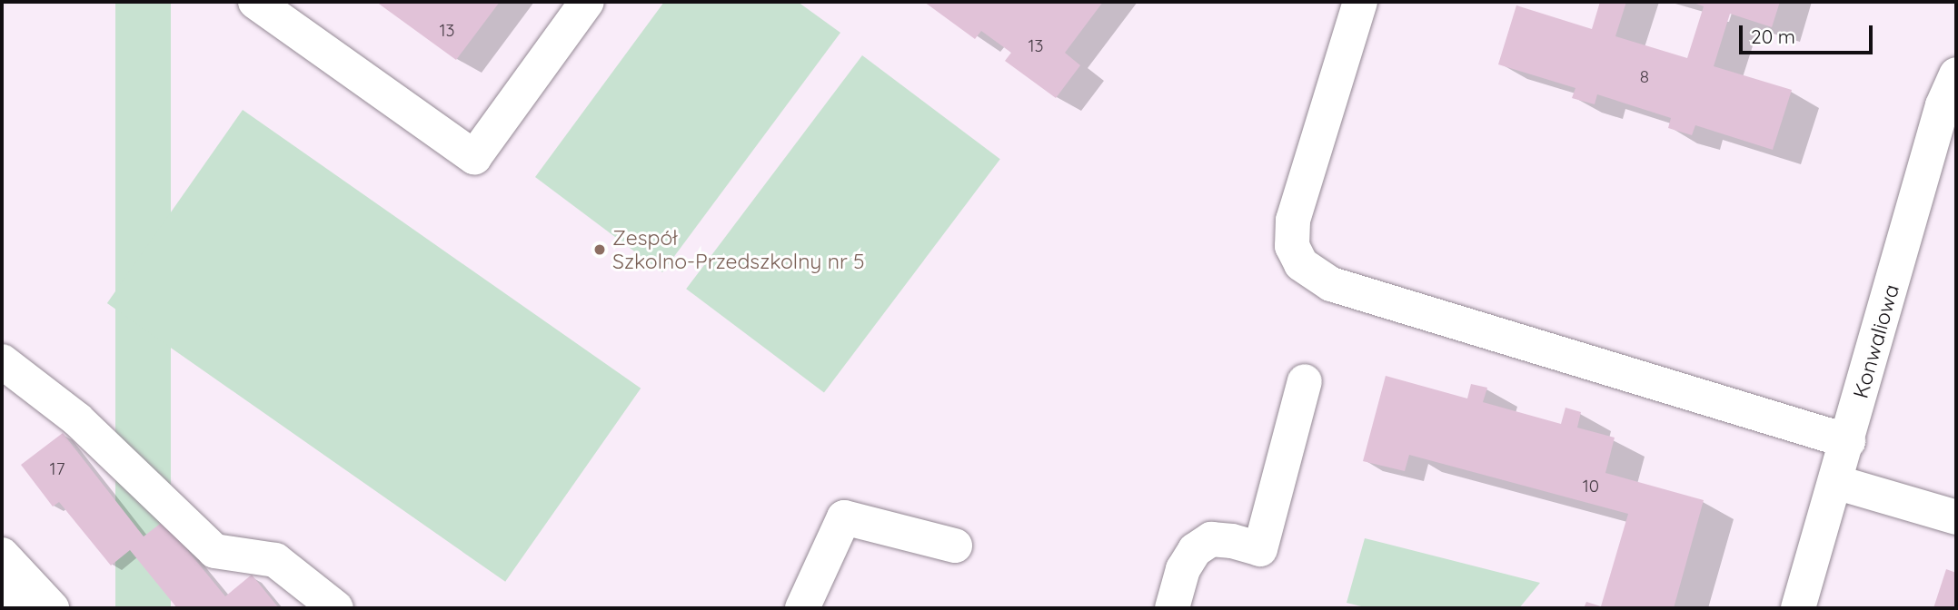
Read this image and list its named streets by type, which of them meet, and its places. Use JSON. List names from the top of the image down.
{
  "streets": {
    "street": ["Konwaliowa"]
  },
  "places": ["Zespół Szkolno-Przedszkolny nr 5"],
  "house_numbers": [
    "13",
    "13",
    "8",
    "17",
    "10"
  ],
  "scale_bar": "20 m"
}
